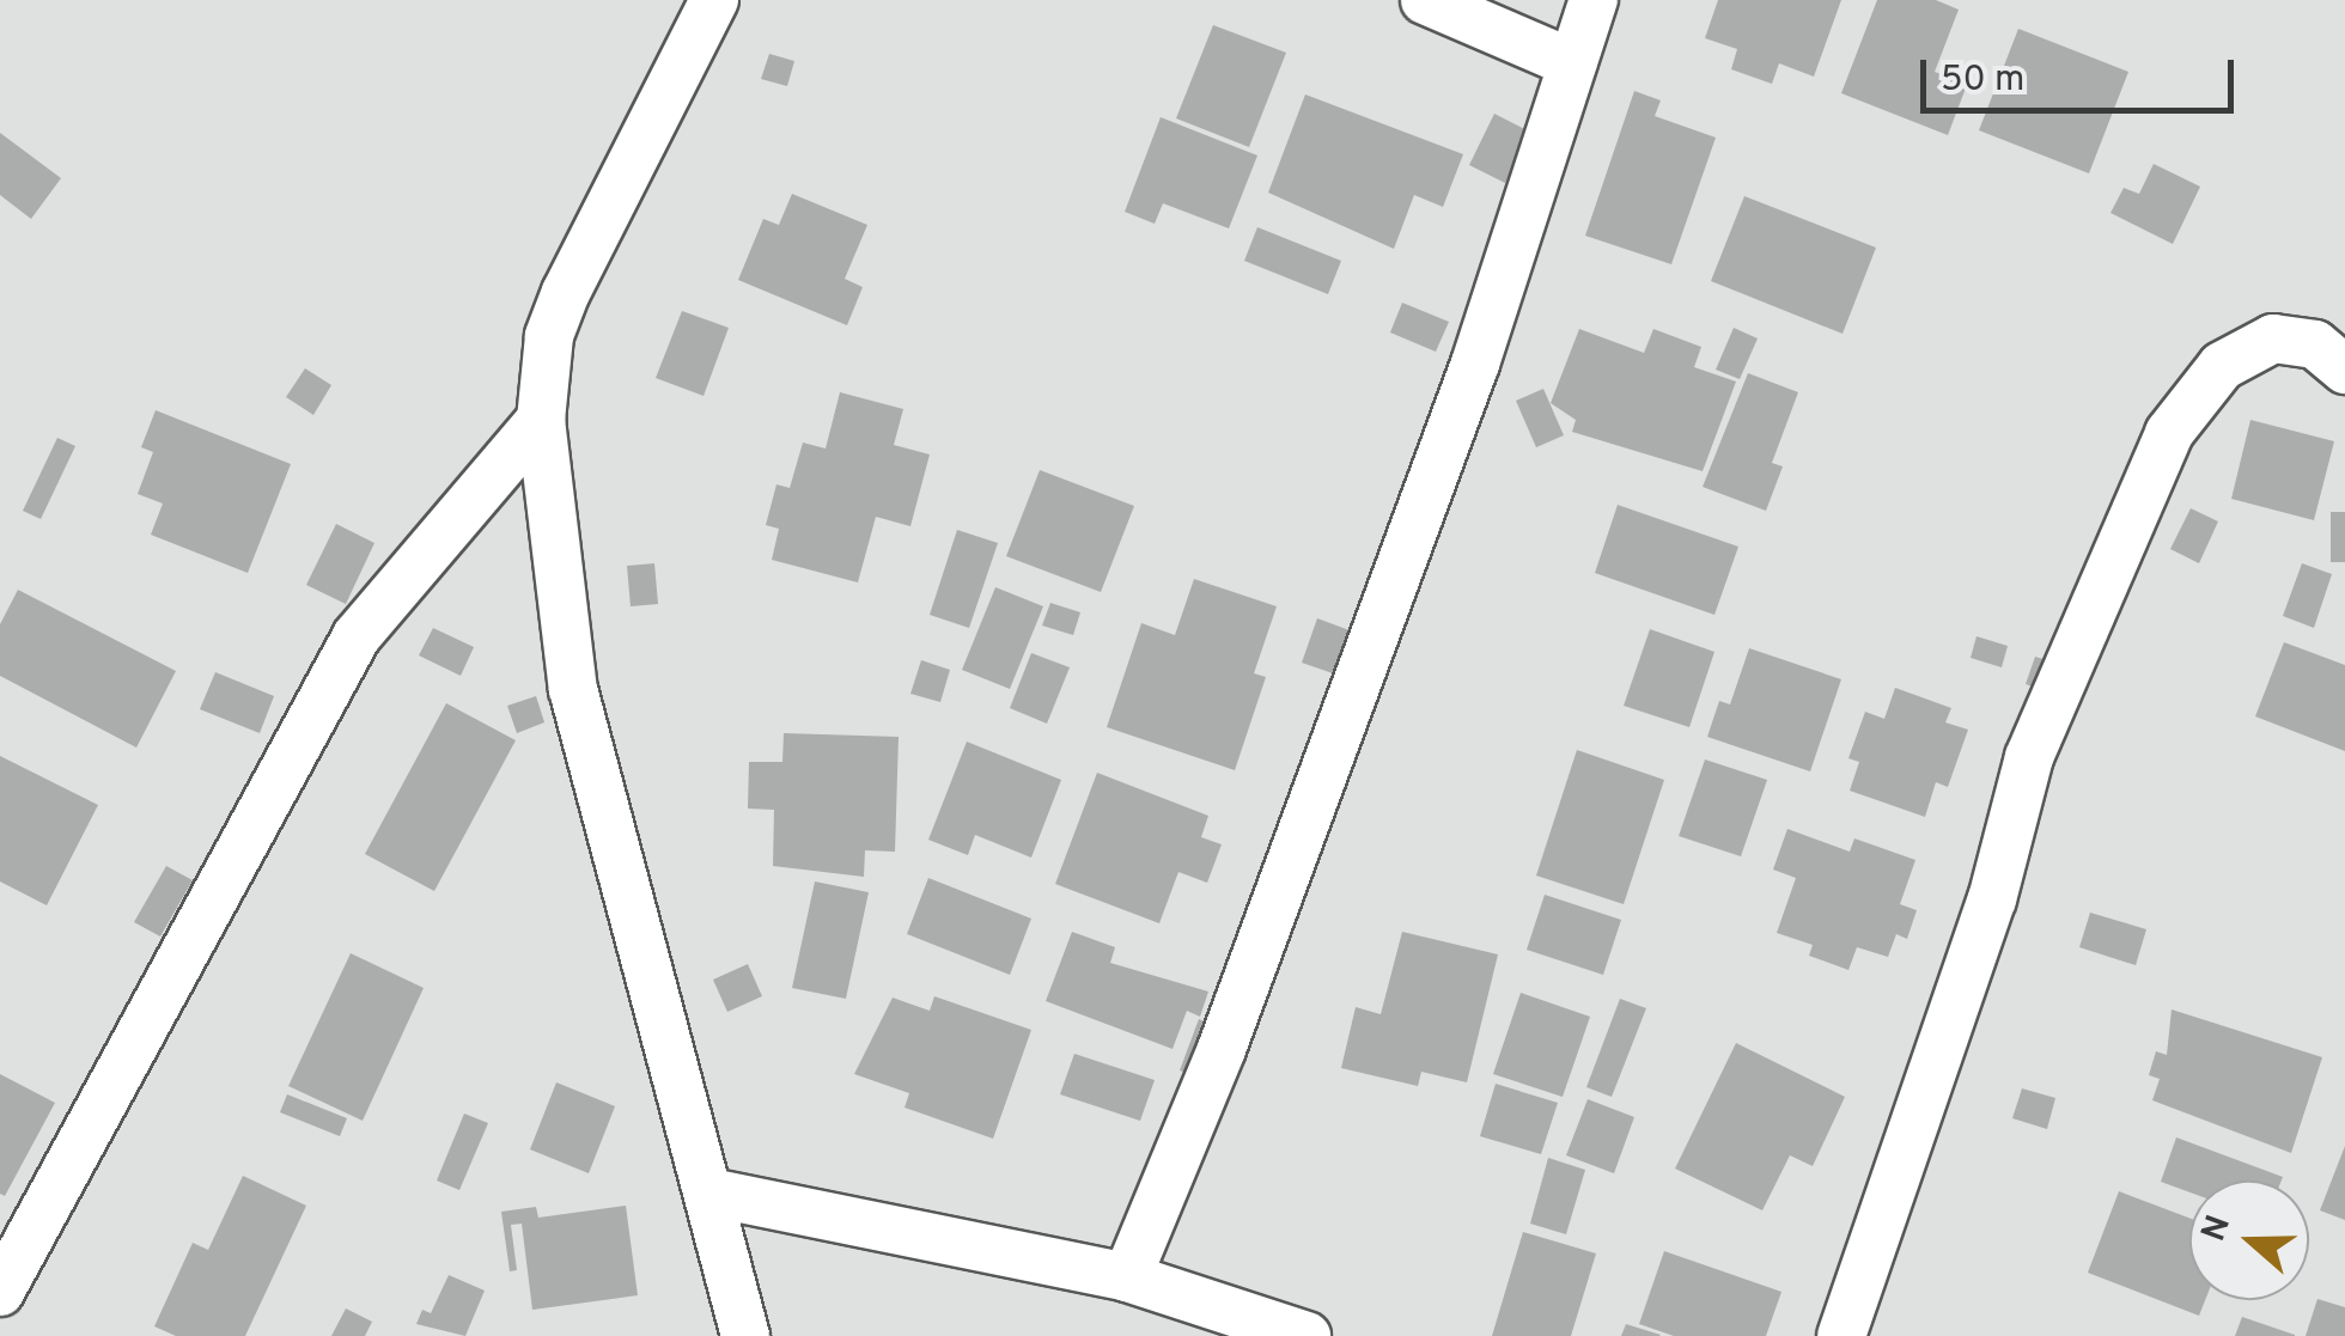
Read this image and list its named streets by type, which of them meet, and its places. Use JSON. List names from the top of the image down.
{
  "scale_bar": "50 m",
  "north": "left"
}
